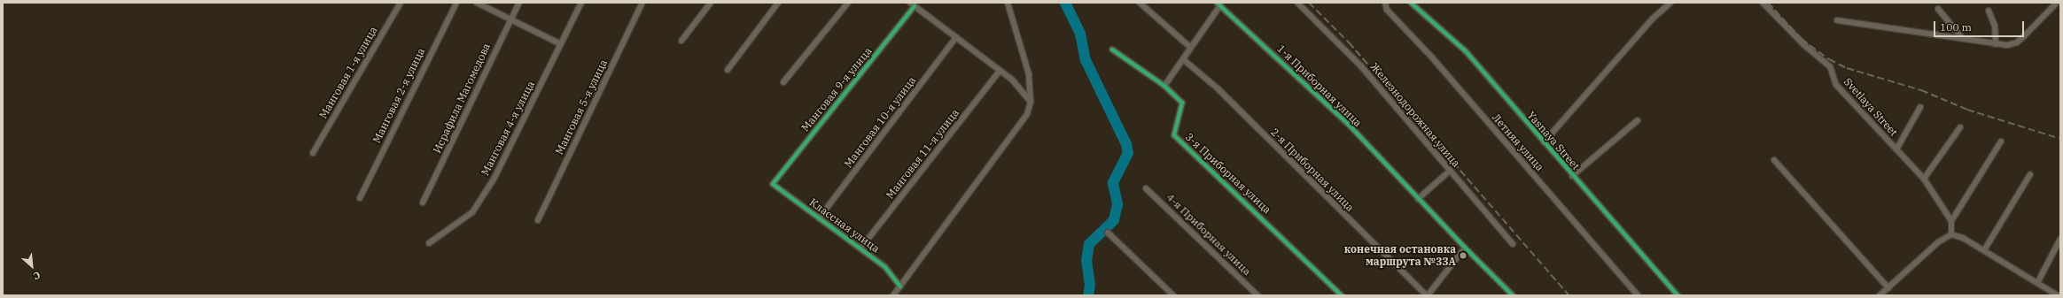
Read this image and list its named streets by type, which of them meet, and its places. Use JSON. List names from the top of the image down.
{
  "streets": {
    "street": [
      "Манговая 1-я улица",
      "1-я Приборная улица",
      "Манговая 9-я улица",
      "Манговая 2-я улица",
      "Исрафила Магомедова",
      "Манговая 5-я улица",
      "Svetlaya Street",
      "Железнодорожная улица",
      "Манговая 10-я улица",
      "Манговая 4-я улица",
      "Yasnaya Street",
      "Летняя улица",
      "Манговая 11-я улица",
      "2-я Приборная улица",
      "3-я Приборная улица",
      "Классная улица",
      "4-я Приборная улица"
    ]
  },
  "crossings": [
    ["Манговая 9-я улица", "Классная улица"],
    ["Манговая 10-я улица", "Классная улица"],
    ["Манговая 11-я улица", "Классная улица"]
  ],
  "places": ["конечная остановка маршрута №33А"],
  "scale_bar": "100 m",
  "north": "bottom right"
}
